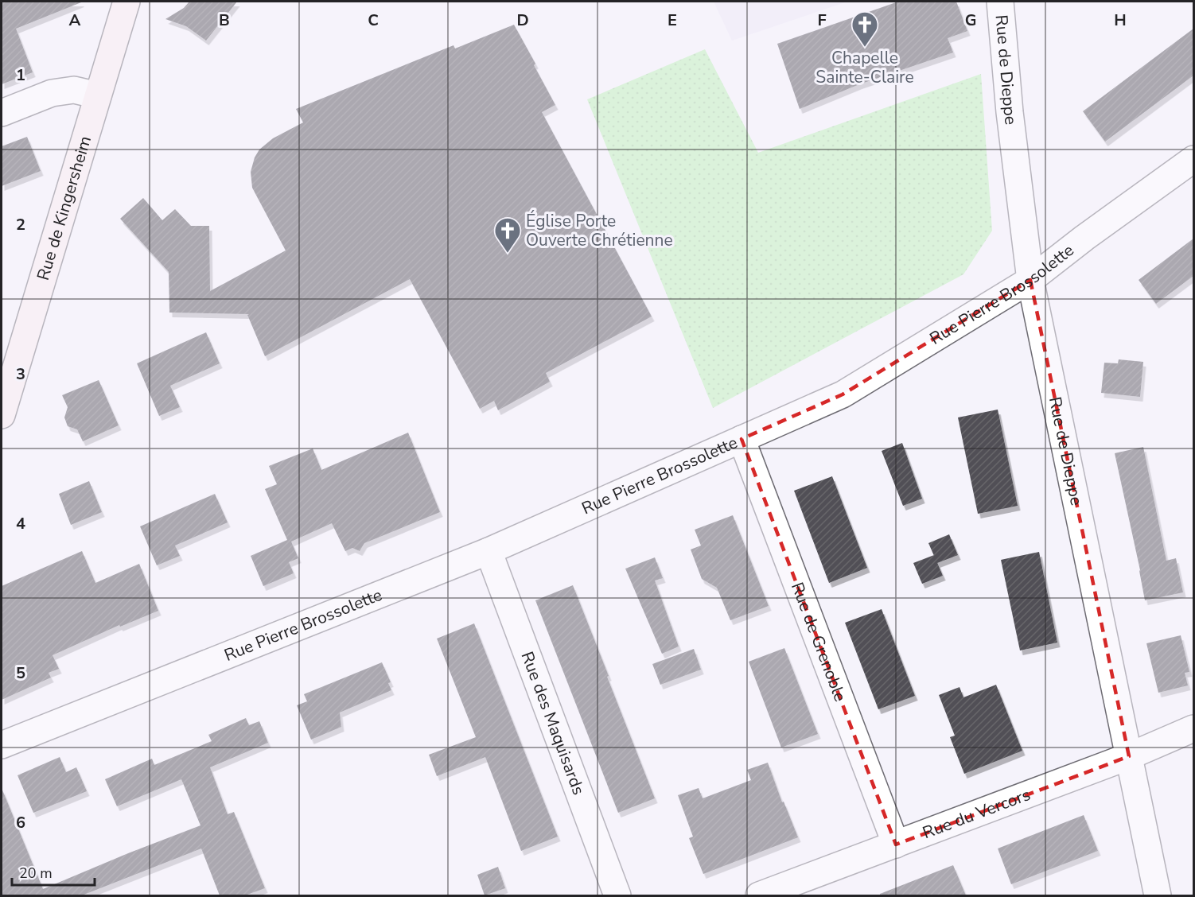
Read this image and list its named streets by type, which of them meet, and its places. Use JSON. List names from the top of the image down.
{
  "streets": {
    "main road": ["Rue de Kingersheim"],
    "street": [
      "Rue de Dieppe",
      "Rue Pierre Brossolette",
      "Rue de Grenoble",
      "Rue des Maquisards",
      "Rue du Vercors"
    ]
  },
  "crossings": [
    ["Rue de Dieppe", "Rue Pierre Brossolette"],
    ["Rue de Dieppe", "Rue du Vercors"],
    ["Rue Pierre Brossolette", "Rue de Grenoble"],
    ["Rue Pierre Brossolette", "Rue des Maquisards"],
    ["Rue de Grenoble", "Rue du Vercors"]
  ],
  "places": {
    "church": ["Chapelle Sainte-Claire", "Église Porte Ouverte Chrétienne"]
  },
  "scale_bar": "20 m",
  "grid": {
    "columns": [
      "A",
      "B",
      "C",
      "D",
      "E",
      "F",
      "G",
      "H"
    ],
    "rows": [
      "1",
      "2",
      "3",
      "4",
      "5",
      "6"
    ]
  }
}
